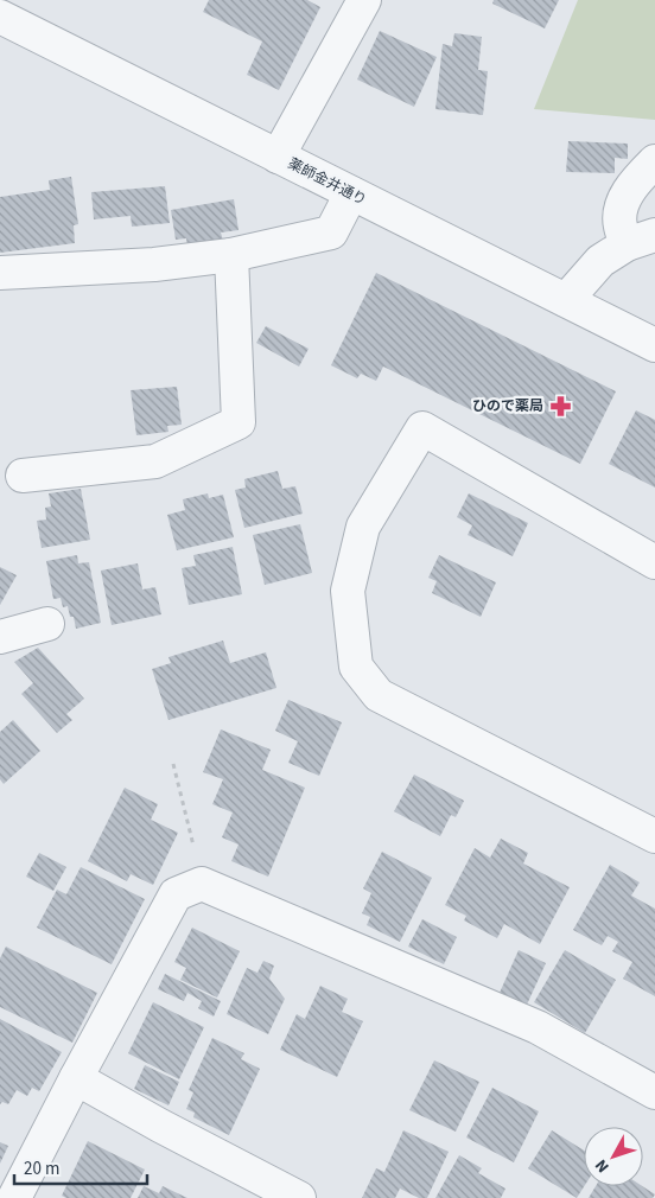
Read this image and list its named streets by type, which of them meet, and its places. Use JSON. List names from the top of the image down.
{
  "streets": {
    "street": ["薬師金井通り"]
  },
  "places": {
    "pharmacy": ["ひので薬局"]
  },
  "scale_bar": "20 m",
  "north": "bottom left"
}
